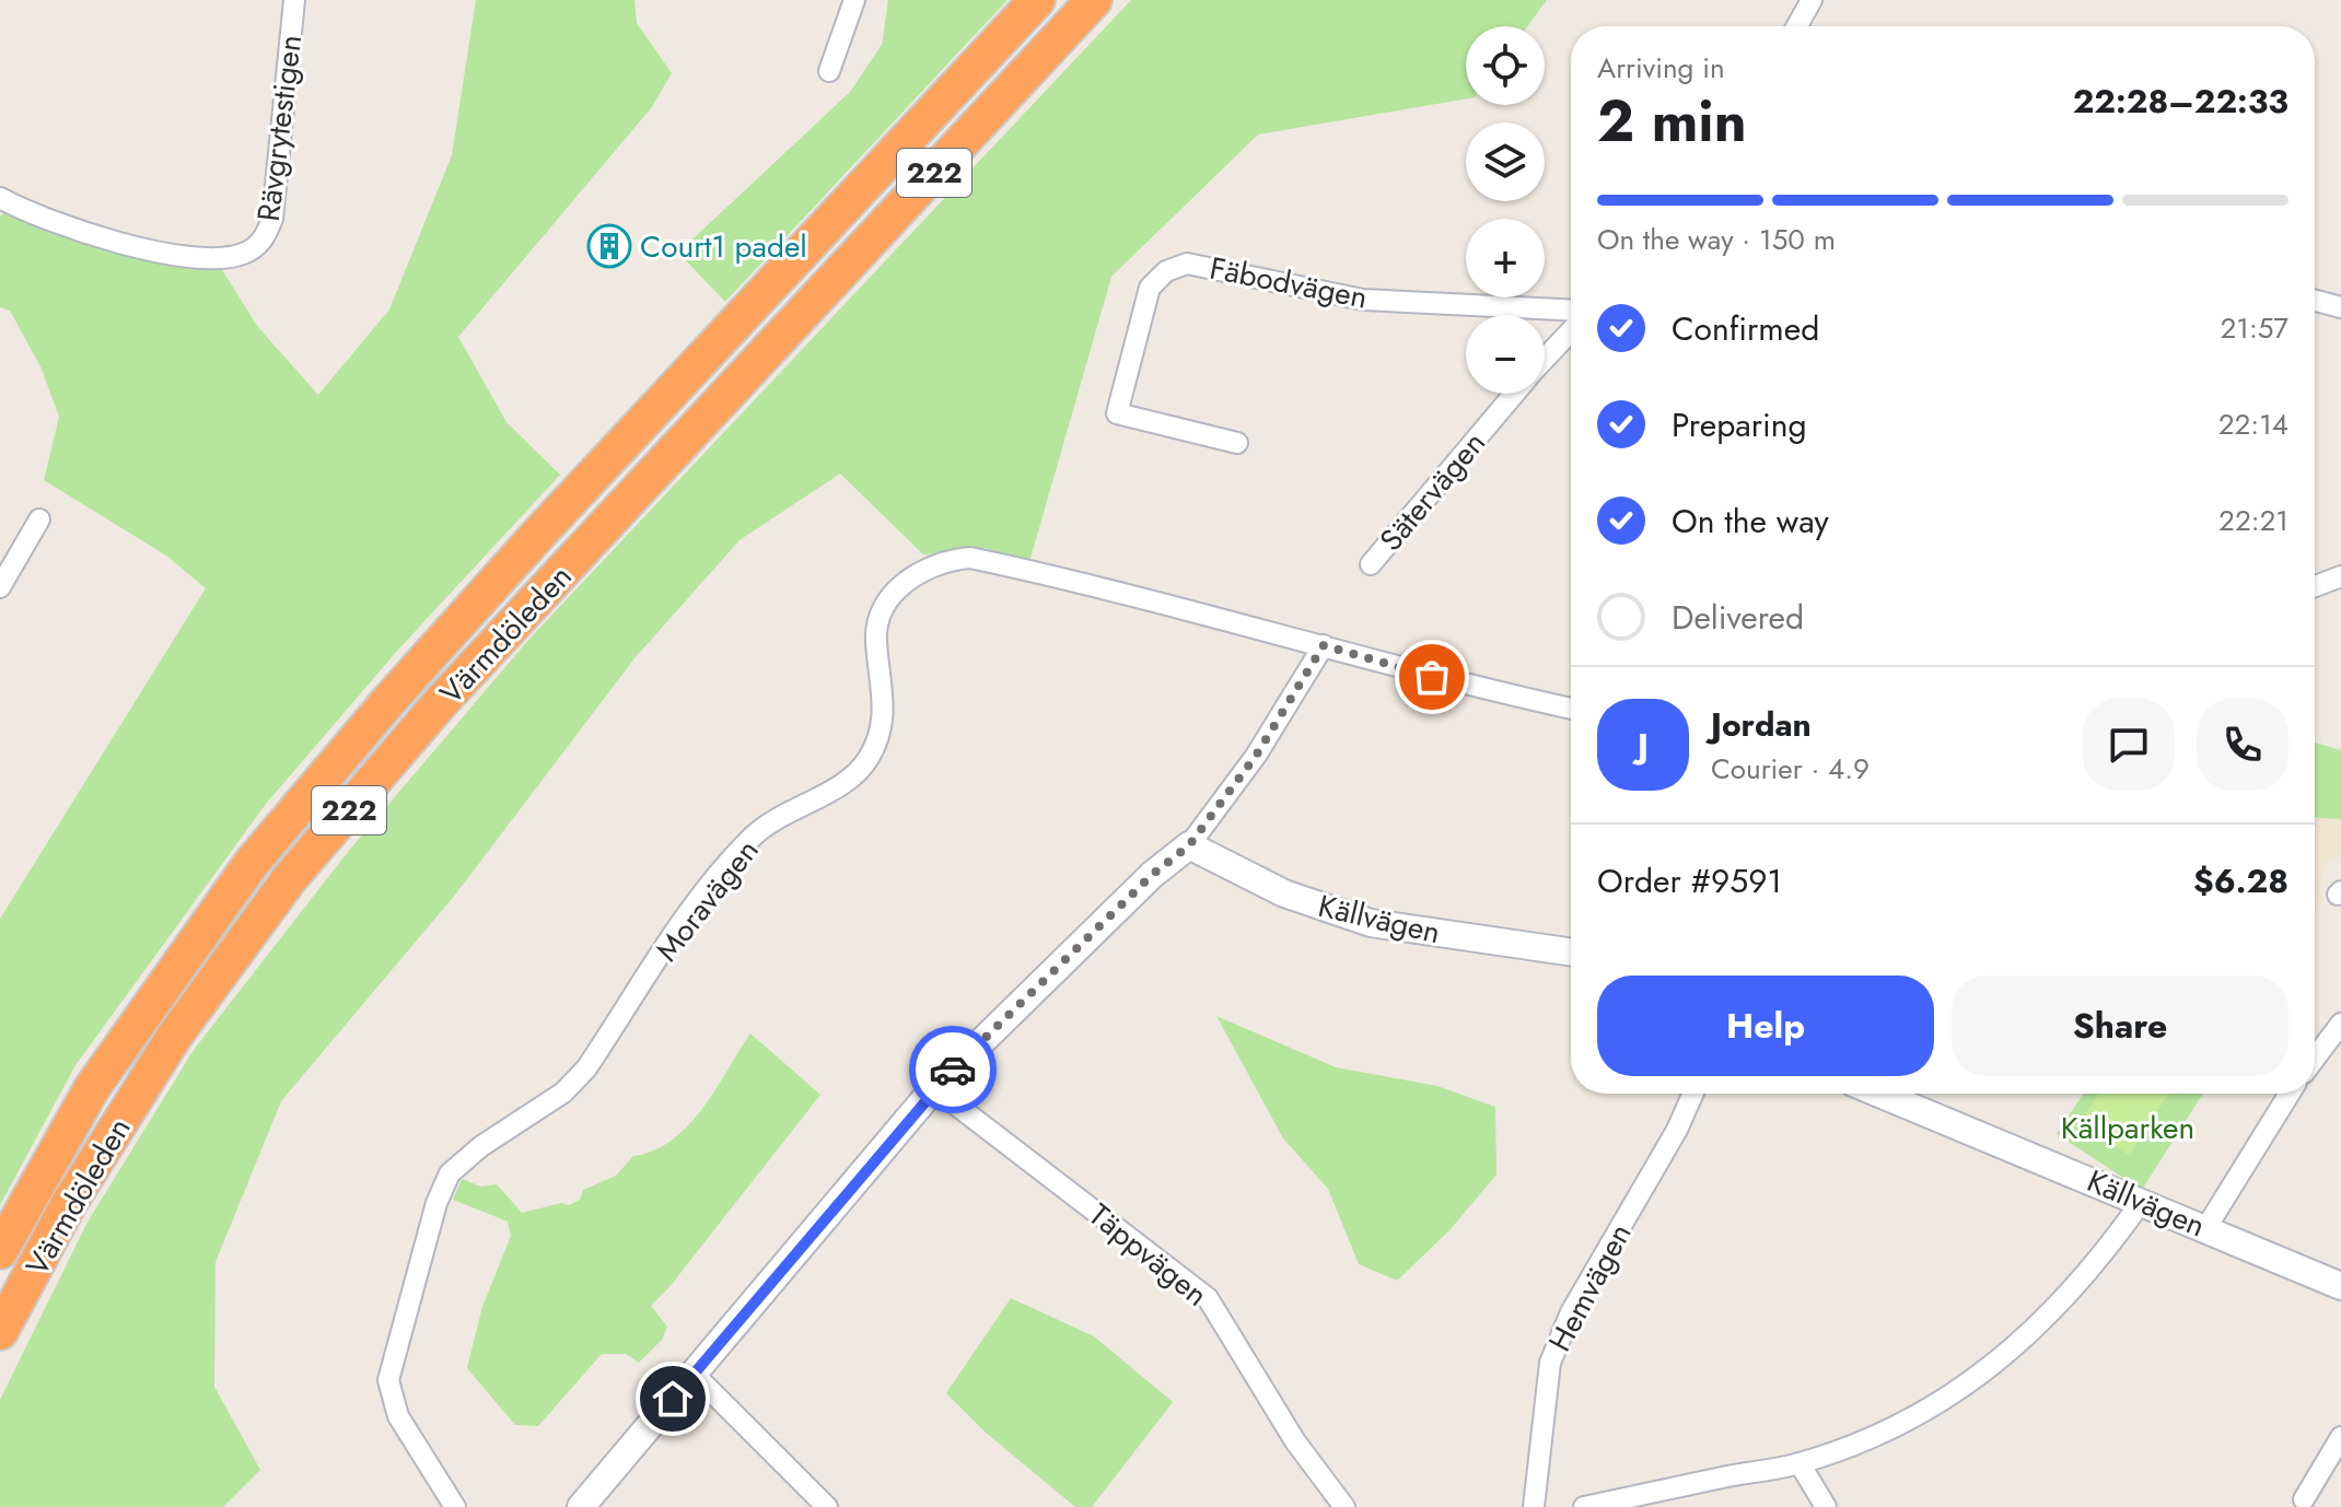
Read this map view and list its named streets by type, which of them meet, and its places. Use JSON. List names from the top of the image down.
{
  "streets": {
    "highway": ["222", "Värmdöleden"],
    "street": [
      "Rävgrytestigen",
      "Fäbodvägen",
      "Sätervägen",
      "Moravägen",
      "Källvägen",
      "Täppvägen",
      "Hemvägen"
    ]
  },
  "parks": ["Källparken"],
  "places": {
    "building": ["Court1 padel"]
  },
  "page": {
    "map_buttons": ["+", "−"],
    "heading": ["2 min", "Arriving in", "22:28–22:33"],
    "panel": [
      "Jordan",
      "Courier · 4.9",
      "Order #9591",
      "$6.28"
    ],
    "bar": "On the way · 150 m",
    "list": [
      ["Confirmed", "21:57"],
      ["Preparing", "22:14"],
      ["On the way", "22:21"],
      "Delivered"
    ],
    "round": "J",
    "buttons": ["Help", "Share"]
  }
}
